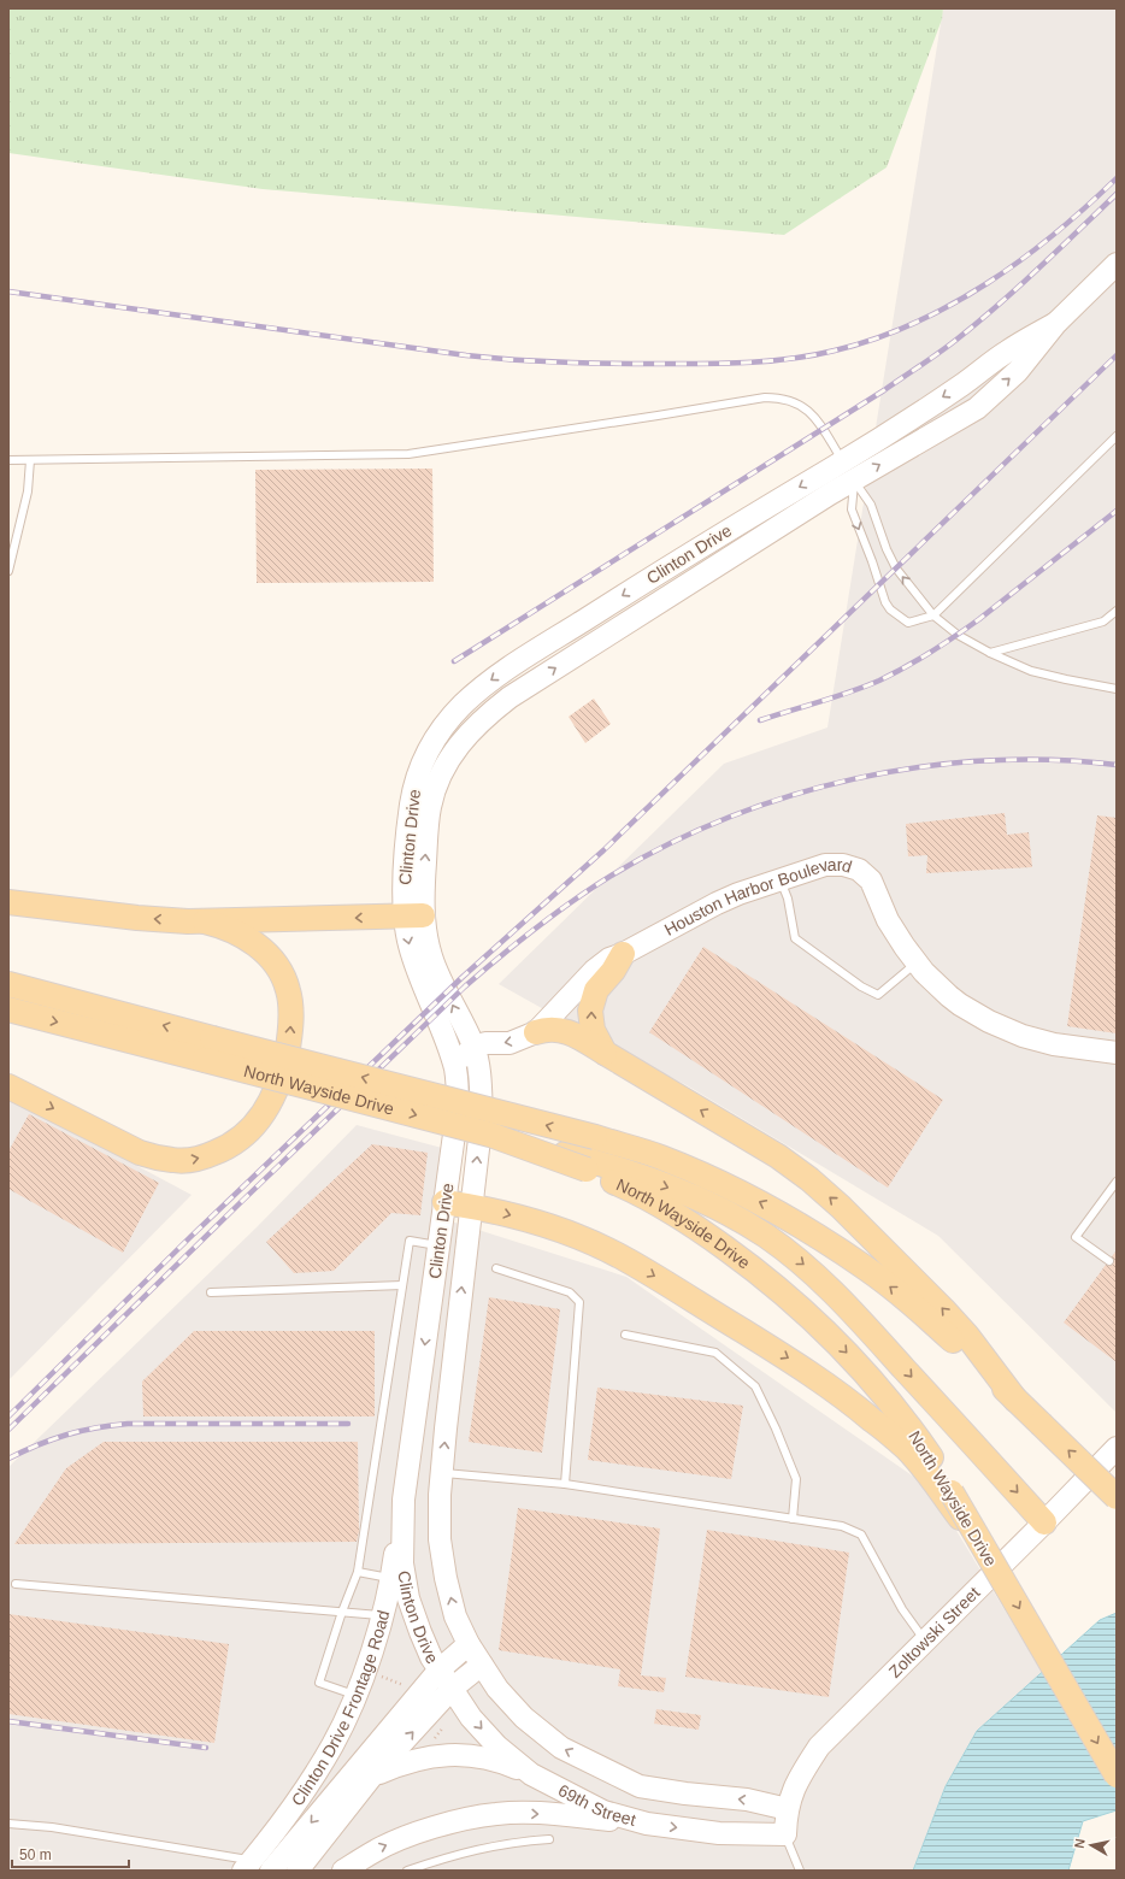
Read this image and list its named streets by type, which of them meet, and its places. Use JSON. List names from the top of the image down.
{
  "streets": {
    "main road": [
      "Clinton Drive",
      "Houston Harbor Boulevard",
      "North Wayside Drive",
      "Zoltowski Street",
      "Clinton Drive Frontage Road",
      "69th Street"
    ]
  },
  "crossings": [
    ["Clinton Drive", "Houston Harbor Boulevard"],
    ["Clinton Drive", "Clinton Drive Frontage Road"],
    ["Clinton Drive", "69th Street"],
    ["Zoltowski Street", "69th Street"]
  ],
  "scale_bar": "50 m",
  "north": "left"
}
